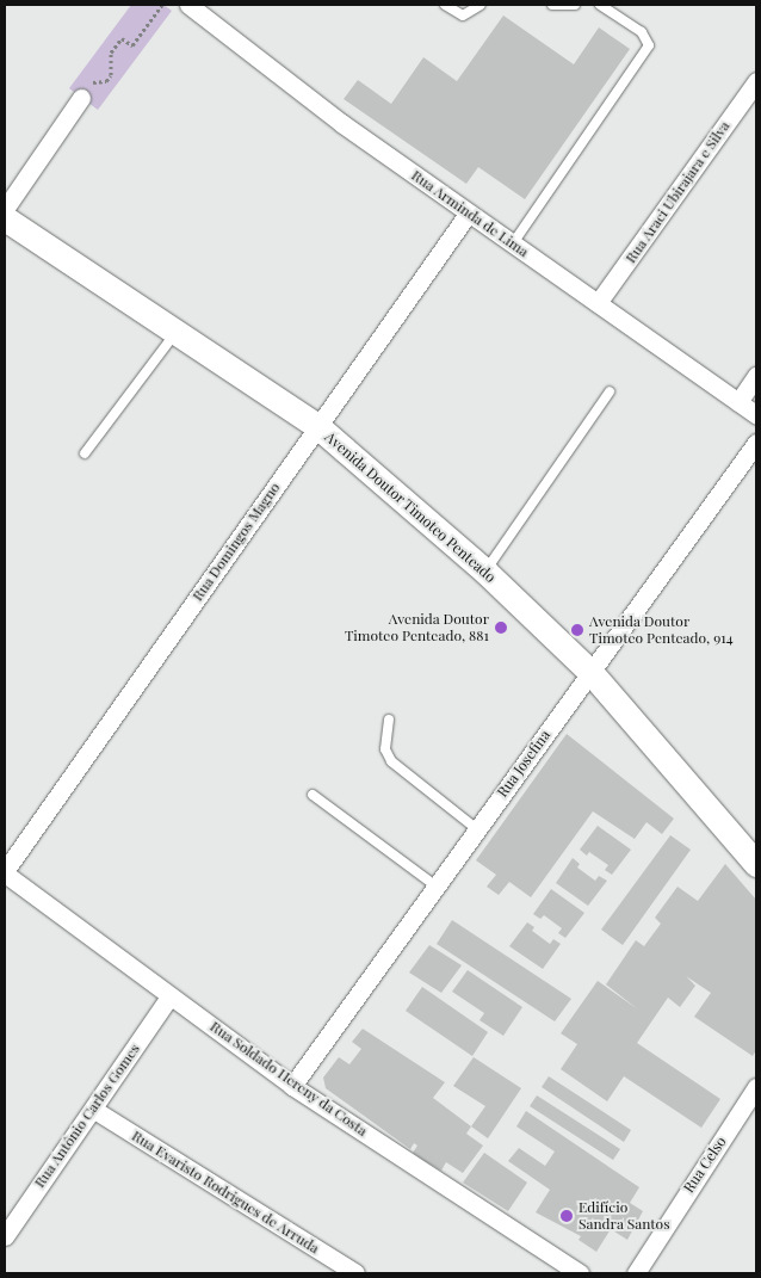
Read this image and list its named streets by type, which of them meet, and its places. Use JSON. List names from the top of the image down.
{
  "streets": {
    "main road": ["Avenida Doutor Timoteo Penteado"],
    "street": [
      "Rua Araci Ubirajara e Silva",
      "Rua Arminda de Lima",
      "Rua Domingos Magno",
      "Rua Josefina",
      "Rua Soldado Hereny da Costa",
      "Rua Antônio Carlos Gomes",
      "Rua Celso",
      "Rua Evaristo Rodrigues de Arruda"
    ]
  },
  "crossings": [
    ["Rua Araci Ubirajara e Silva", "Rua Arminda de Lima"],
    ["Rua Arminda de Lima", "Rua Domingos Magno"],
    ["Avenida Doutor Timoteo Penteado", "Rua Domingos Magno"],
    ["Avenida Doutor Timoteo Penteado", "Rua Josefina"],
    ["Rua Domingos Magno", "Rua Soldado Hereny da Costa"],
    ["Rua Josefina", "Rua Soldado Hereny da Costa"],
    ["Rua Soldado Hereny da Costa", "Rua Antônio Carlos Gomes"],
    ["Rua Antônio Carlos Gomes", "Rua Evaristo Rodrigues de Arruda"]
  ],
  "places": ["Avenida Doutor Timoteo Penteado, 881", "Avenida Doutor Timoteo Penteado, 914", "Edifício Sandra Santos"]
}
